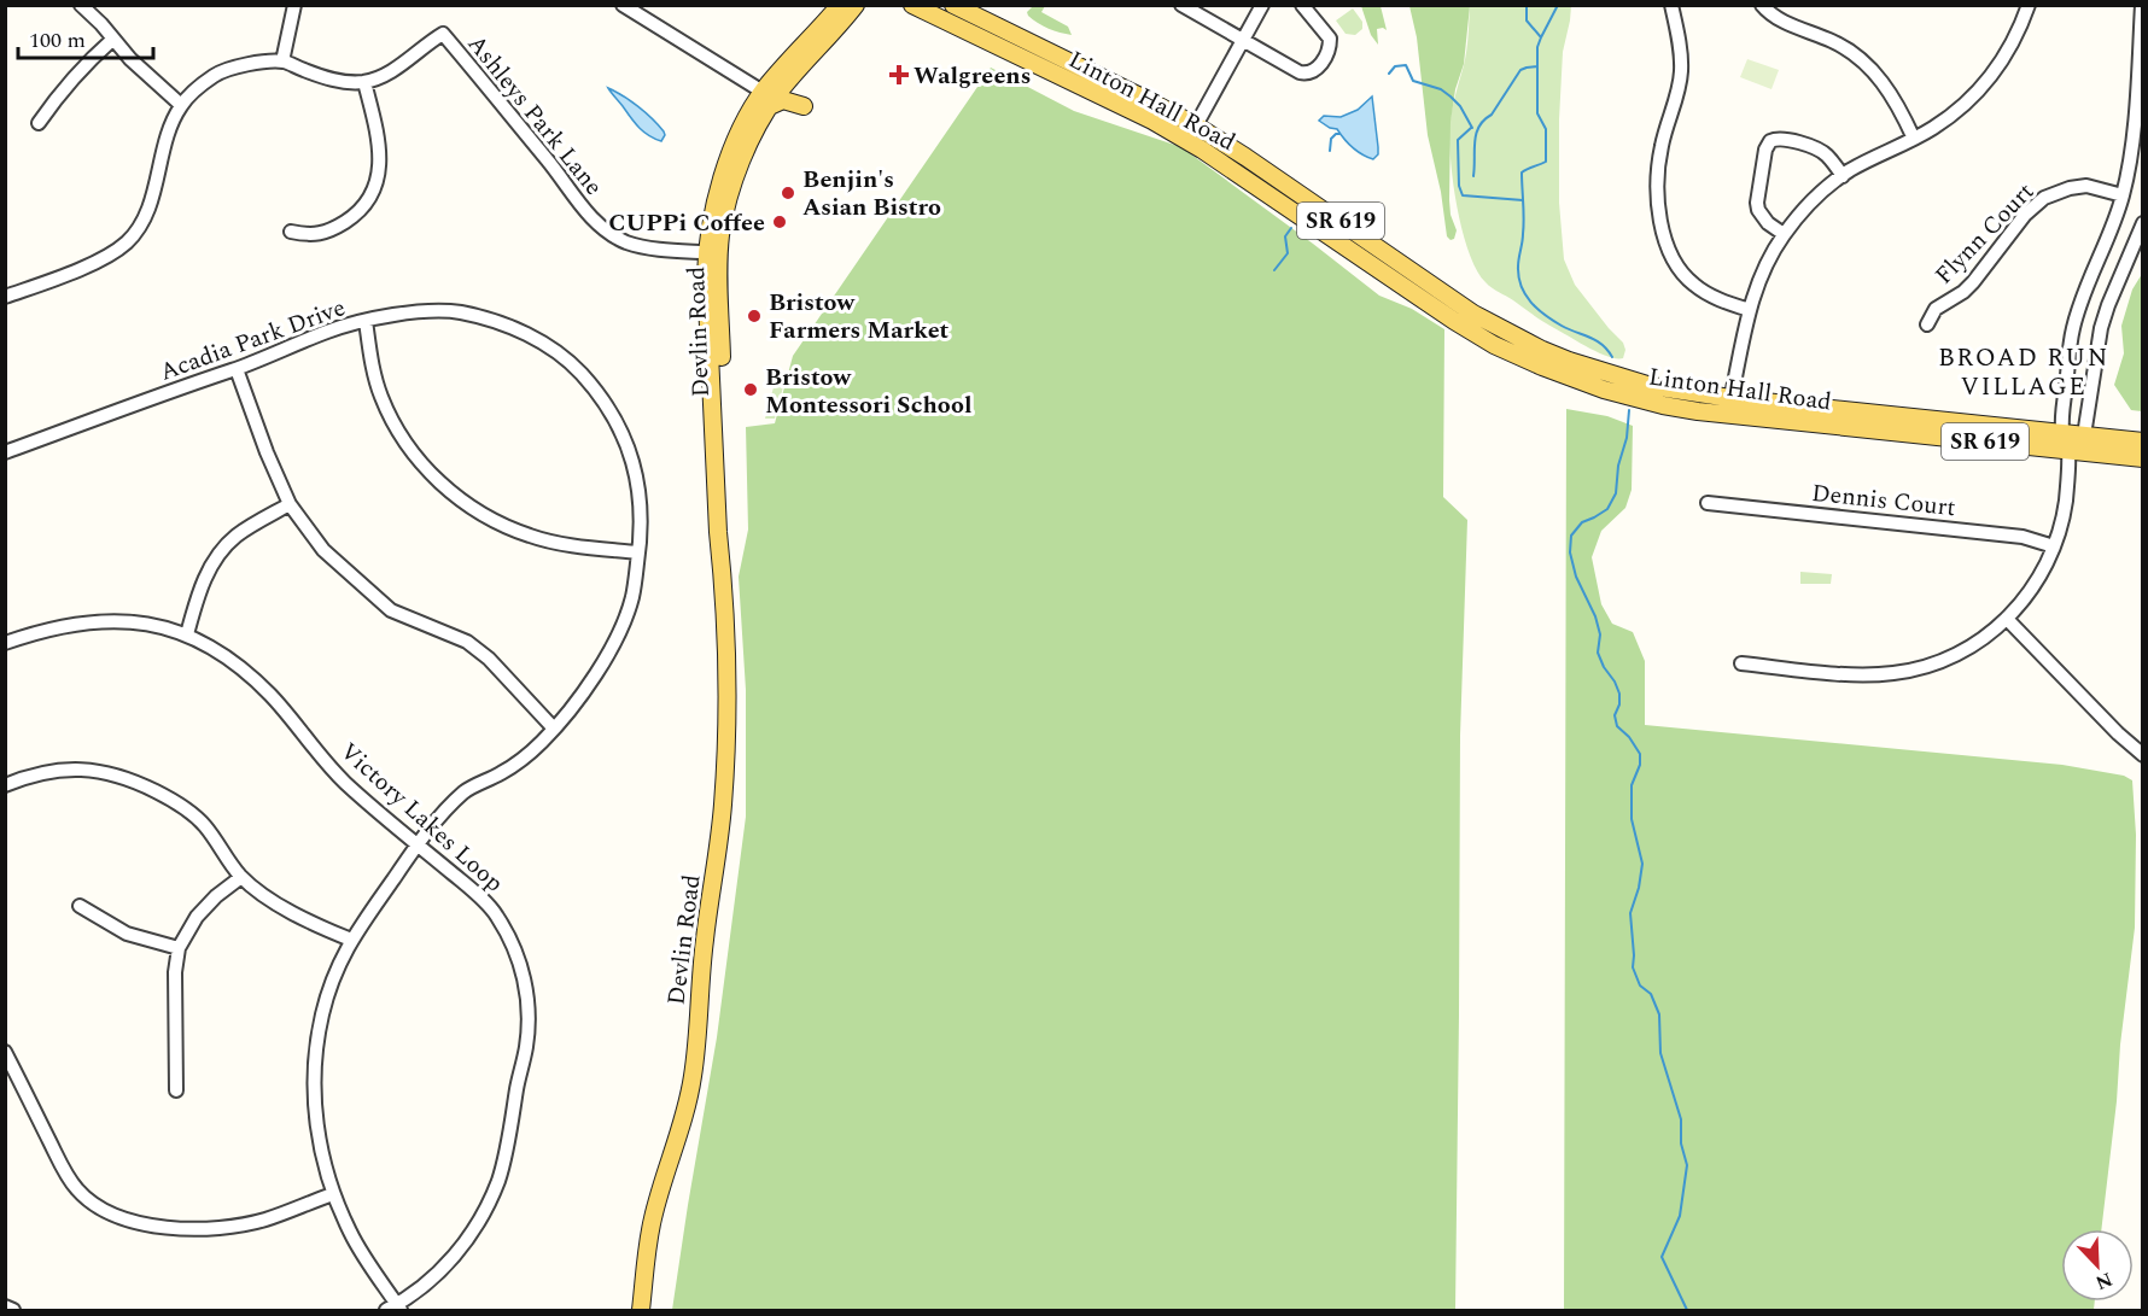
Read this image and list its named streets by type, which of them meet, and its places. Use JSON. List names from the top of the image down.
{
  "streets": {
    "main road": ["Linton Hall Road", "SR 619", "Devlin Road"],
    "street": [
      "Ashleys Park Lane",
      "Flynn Court",
      "Acadia Park Drive",
      "Dennis Court",
      "Victory Lakes Loop"
    ]
  },
  "crossings": [
    ["Ashleys Park Lane", "Devlin Road"],
    ["Acadia Park Drive", "Victory Lakes Loop"]
  ],
  "districts": ["BROAD RUN VILLAGE"],
  "places": {
    "health": ["Walgreens"],
    "other": [
      "Benjin's Asian Bistro",
      "CUPPi Coffee",
      "Bristow Farmers Market",
      "Bristow Montessori School"
    ]
  },
  "scale_bar": "100 m",
  "north": "bottom right"
}
